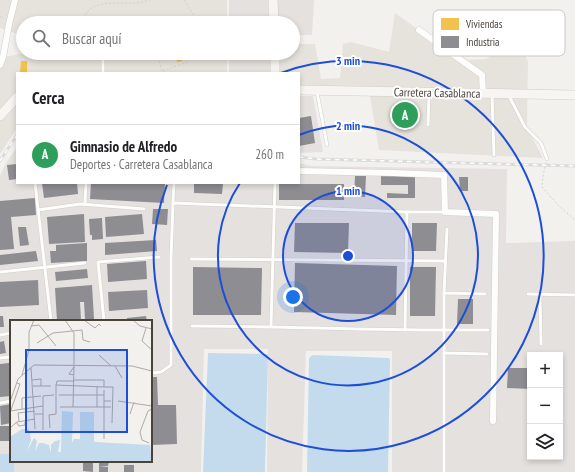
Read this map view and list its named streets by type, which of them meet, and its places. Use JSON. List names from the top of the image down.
{
  "streets": {
    "main road": ["Carretera Casablanca"]
  },
  "legend": ["Viviendas", "Industria"],
  "page": {
    "search": "Buscar aquí",
    "heading": "Cerca",
    "pins": "A",
    "list": [
      {
        "mark": "A",
        "name": "Gimnasio de Alfredo",
        "note": "Deportes · Carretera Casablanca",
        "value": "260 m"
      }
    ],
    "map_buttons": ["+", "−"]
  },
  "rings": ["3 min", "2 min", "1 min"]
}
